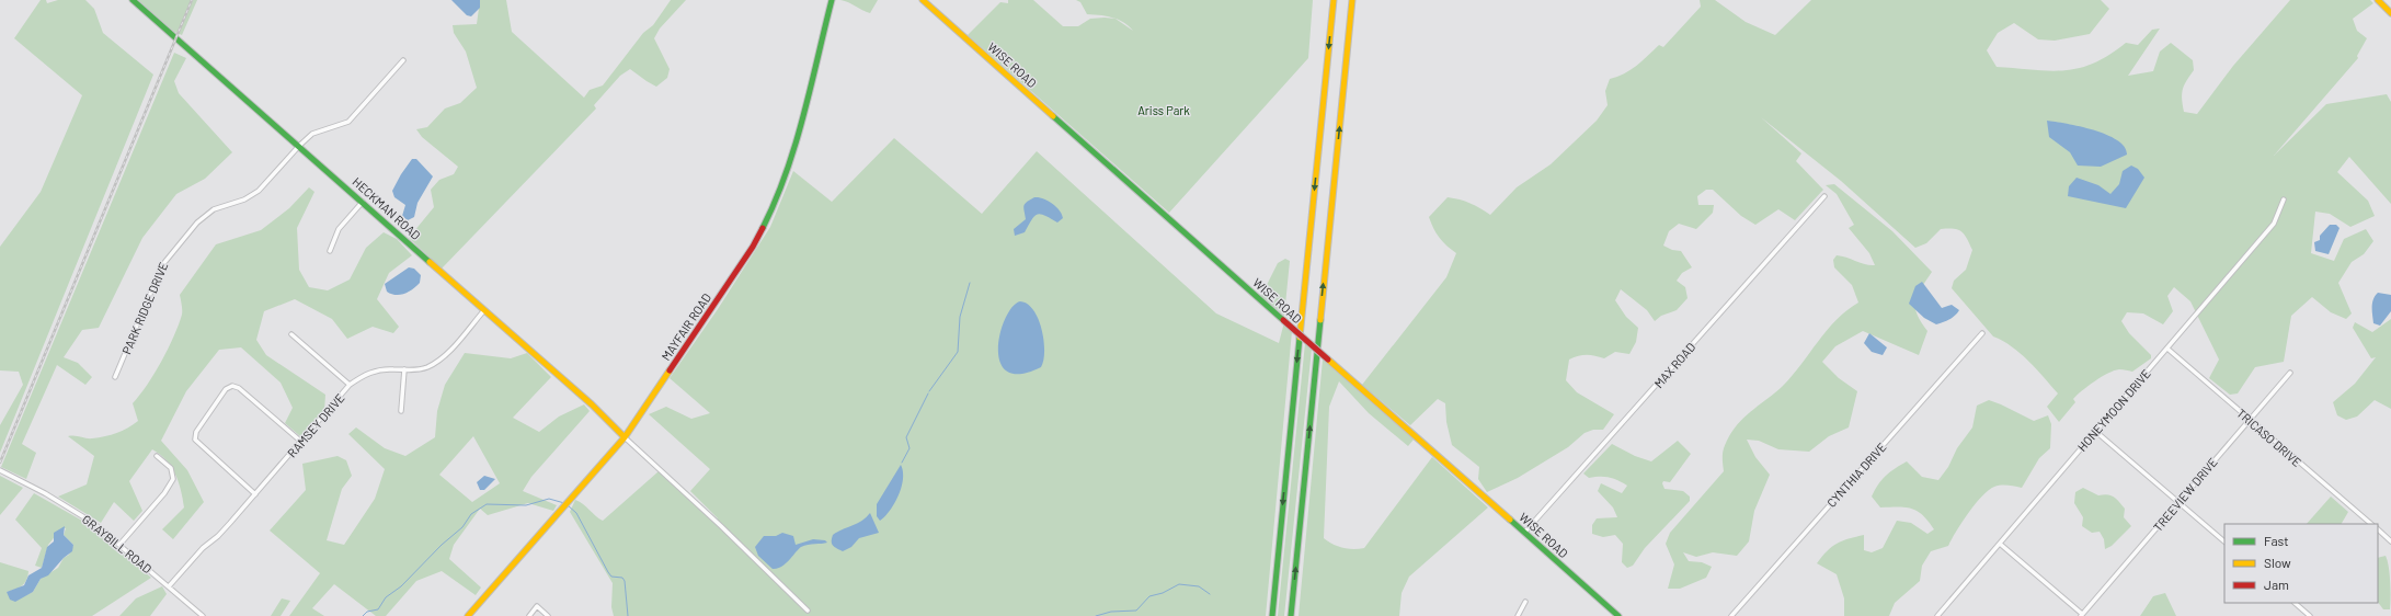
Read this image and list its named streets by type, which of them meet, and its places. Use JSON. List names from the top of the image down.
{
  "streets": {
    "main road": ["WISE ROAD", "HECKMAN ROAD", "MAYFAIR ROAD"],
    "street": [
      "PARK RIDGE DRIVE",
      "MAX ROAD",
      "HONEYMOON DRIVE",
      "RAMSEY DRIVE",
      "TRICASO DRIVE",
      "CYNTHIA DRIVE",
      "TREEVIEW DRIVE",
      "GRAYBILL ROAD"
    ]
  },
  "crossings": [
    ["WISE ROAD", "MAX ROAD"],
    ["HECKMAN ROAD", "PARK RIDGE DRIVE"],
    ["HECKMAN ROAD", "MAYFAIR ROAD"],
    ["HECKMAN ROAD", "RAMSEY DRIVE"],
    ["HONEYMOON DRIVE", "TRICASO DRIVE"],
    ["RAMSEY DRIVE", "GRAYBILL ROAD"],
    ["TRICASO DRIVE", "TREEVIEW DRIVE"]
  ],
  "parks": ["Ariss Park"],
  "legend": ["Fast", "Slow", "Jam"]
}
